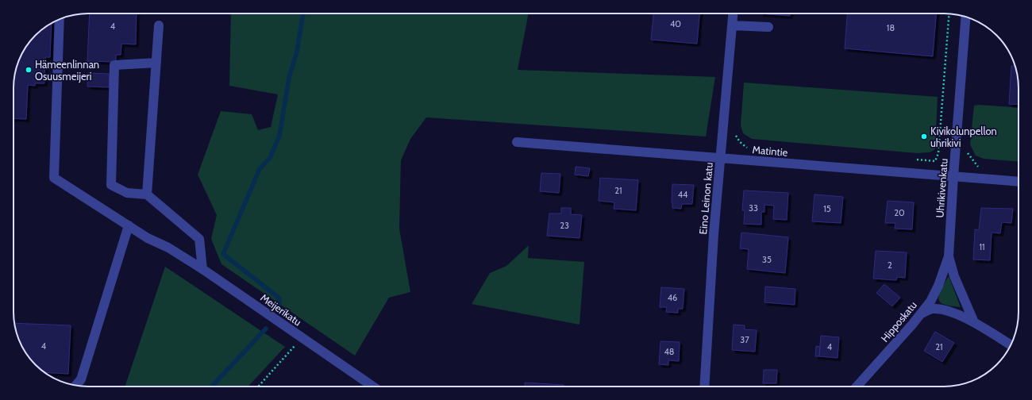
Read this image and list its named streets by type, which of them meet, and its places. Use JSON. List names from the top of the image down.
{
  "streets": {
    "street": [
      "Matintie",
      "Uhrikivenkatu",
      "Eino Leinon katu",
      "Meijerikatu",
      "Hipposkatu"
    ]
  },
  "crossings": [
    ["Matintie", "Uhrikivenkatu"],
    ["Matintie", "Eino Leinon katu"],
    ["Uhrikivenkatu", "Hipposkatu"]
  ],
  "places": ["Hämeenlinnan Osuusmeijeri", "Kivikolunpellon uhrikivi"],
  "house_numbers": [
    "40",
    "4",
    "18",
    "21",
    "44",
    "33",
    "15",
    "20",
    "23",
    "11",
    "35",
    "2",
    "46",
    "37",
    "4",
    "4",
    "21",
    "48"
  ]
}
